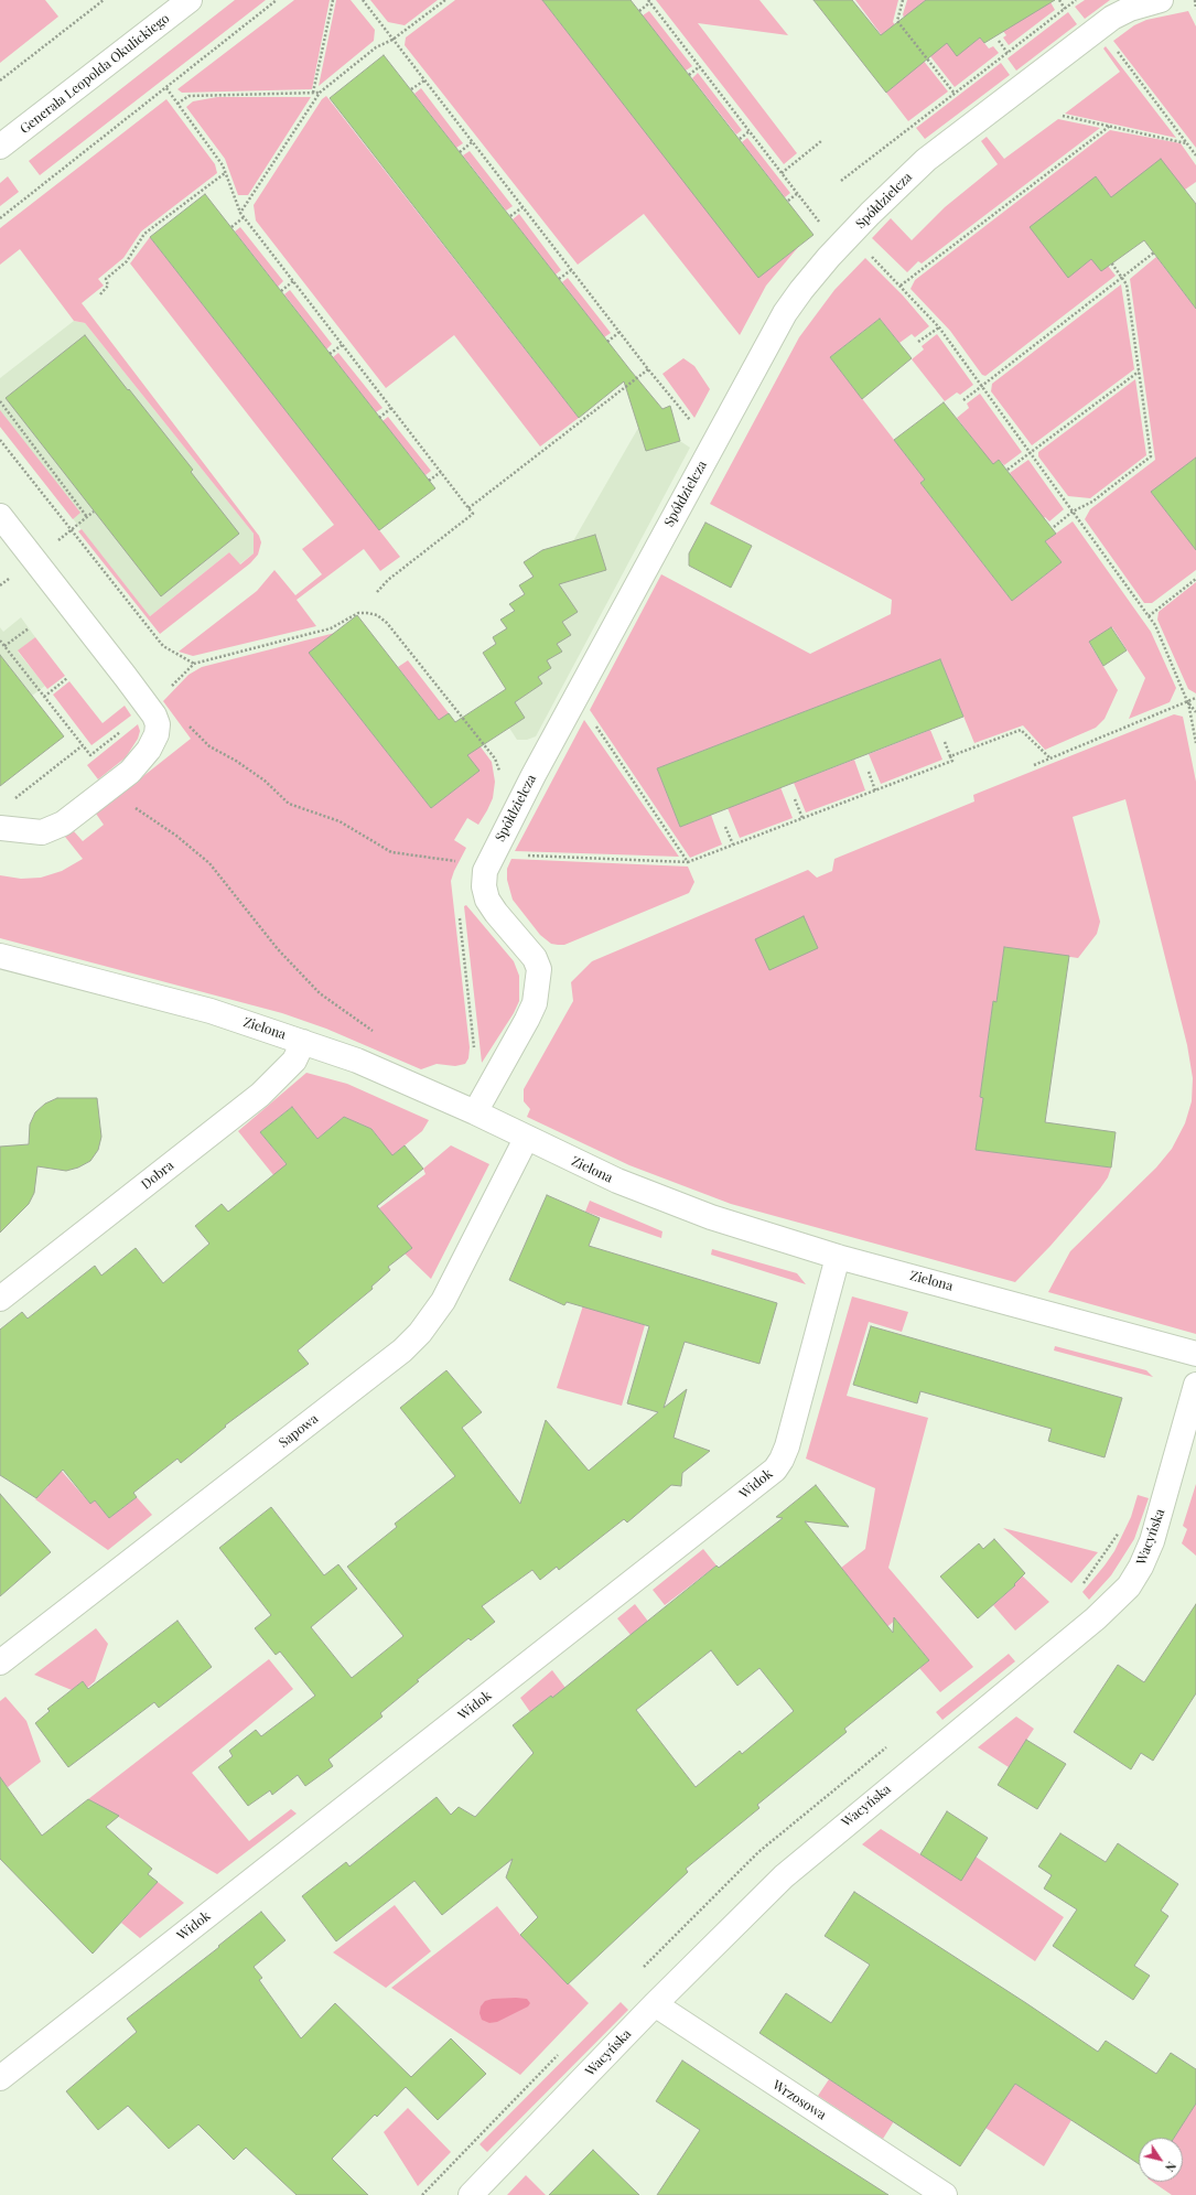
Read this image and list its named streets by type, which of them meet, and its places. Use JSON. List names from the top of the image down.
{
  "streets": {
    "street": [
      "Generała Leopolda Okulickiego",
      "Spółdzielcza",
      "Zielona",
      "Dobra",
      "Sapowa",
      "Widok",
      "Wacyńska",
      "Wrzosowa"
    ]
  },
  "crossings": [
    ["Spółdzielcza", "Zielona"],
    ["Zielona", "Dobra"],
    ["Zielona", "Sapowa"],
    ["Zielona", "Widok"],
    ["Wacyńska", "Wrzosowa"]
  ],
  "north": "bottom right"
}
